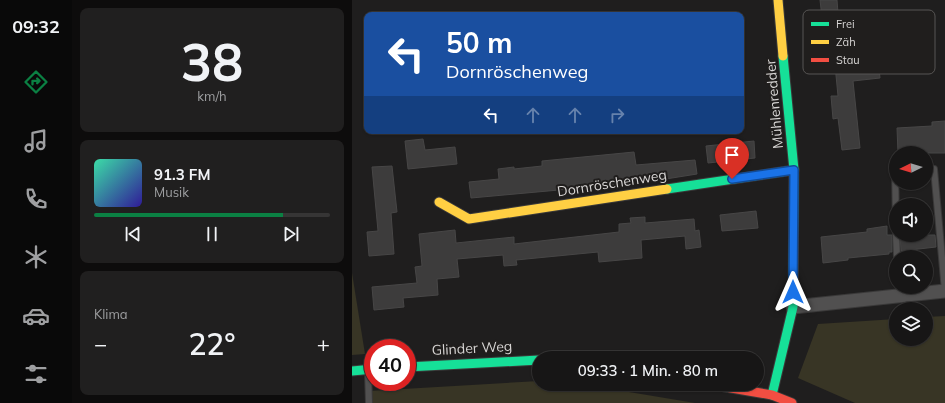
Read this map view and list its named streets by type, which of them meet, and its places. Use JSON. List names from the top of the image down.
{
  "streets": {
    "street": ["Mühlenredder", "Dornröschenweg", "Glinder Weg"]
  },
  "crossings": [
    ["Mühlenredder", "Dornröschenweg"]
  ],
  "legend": ["Frei", "Zäh", "Stau"],
  "north": "left",
  "page": {
    "tabs": "09:32",
    "tile": [
      ["38", "km/h"],
      "Klima"
    ],
    "turn": ["50 m", "Dornröschenweg"],
    "song": ["91.3 FM", "Musik"],
    "heat": ["−", "22°", "+"],
    "limit": "40",
    "trip": "09:33 · 1 Min. · 80 m"
  }
}
